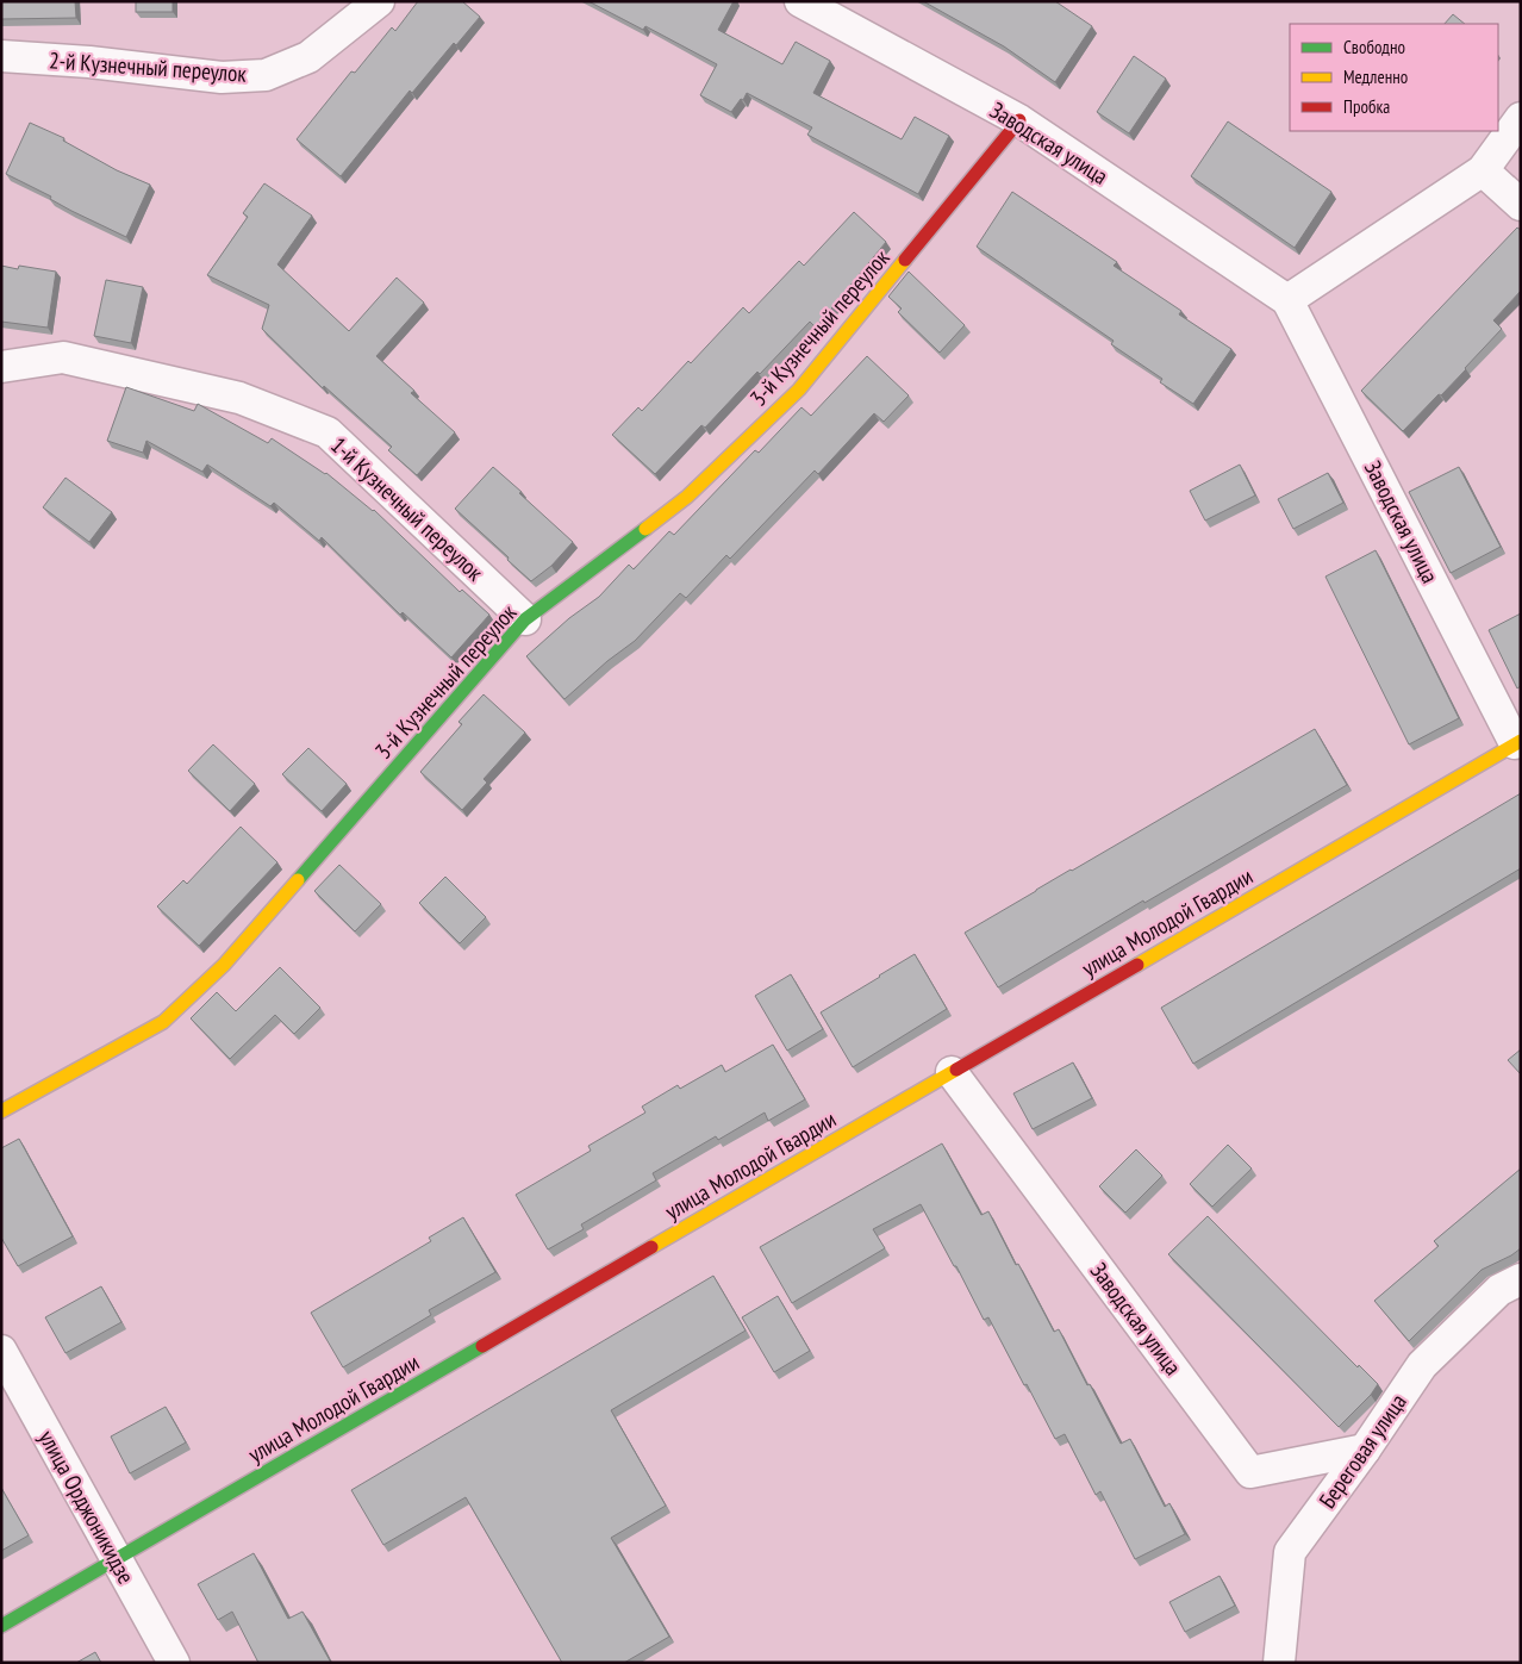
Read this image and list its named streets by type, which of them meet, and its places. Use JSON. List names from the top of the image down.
{
  "streets": {
    "street": [
      "2-й Кузнечный переулок",
      "Заводская улица",
      "3-й Кузнечный переулок",
      "1-й Кузнечный переулок",
      "улица Молодой Гвардии",
      "Береговая улица",
      "улица Орджоникидзе"
    ]
  },
  "crossings": [
    ["Заводская улица", "3-й Кузнечный переулок"],
    ["Заводская улица", "улица Молодой Гвардии"],
    ["Заводская улица", "Береговая улица"],
    ["3-й Кузнечный переулок", "1-й Кузнечный переулок"],
    ["улица Молодой Гвардии", "улица Орджоникидзе"]
  ],
  "legend": ["Свободно", "Медленно", "Пробка"]
}
